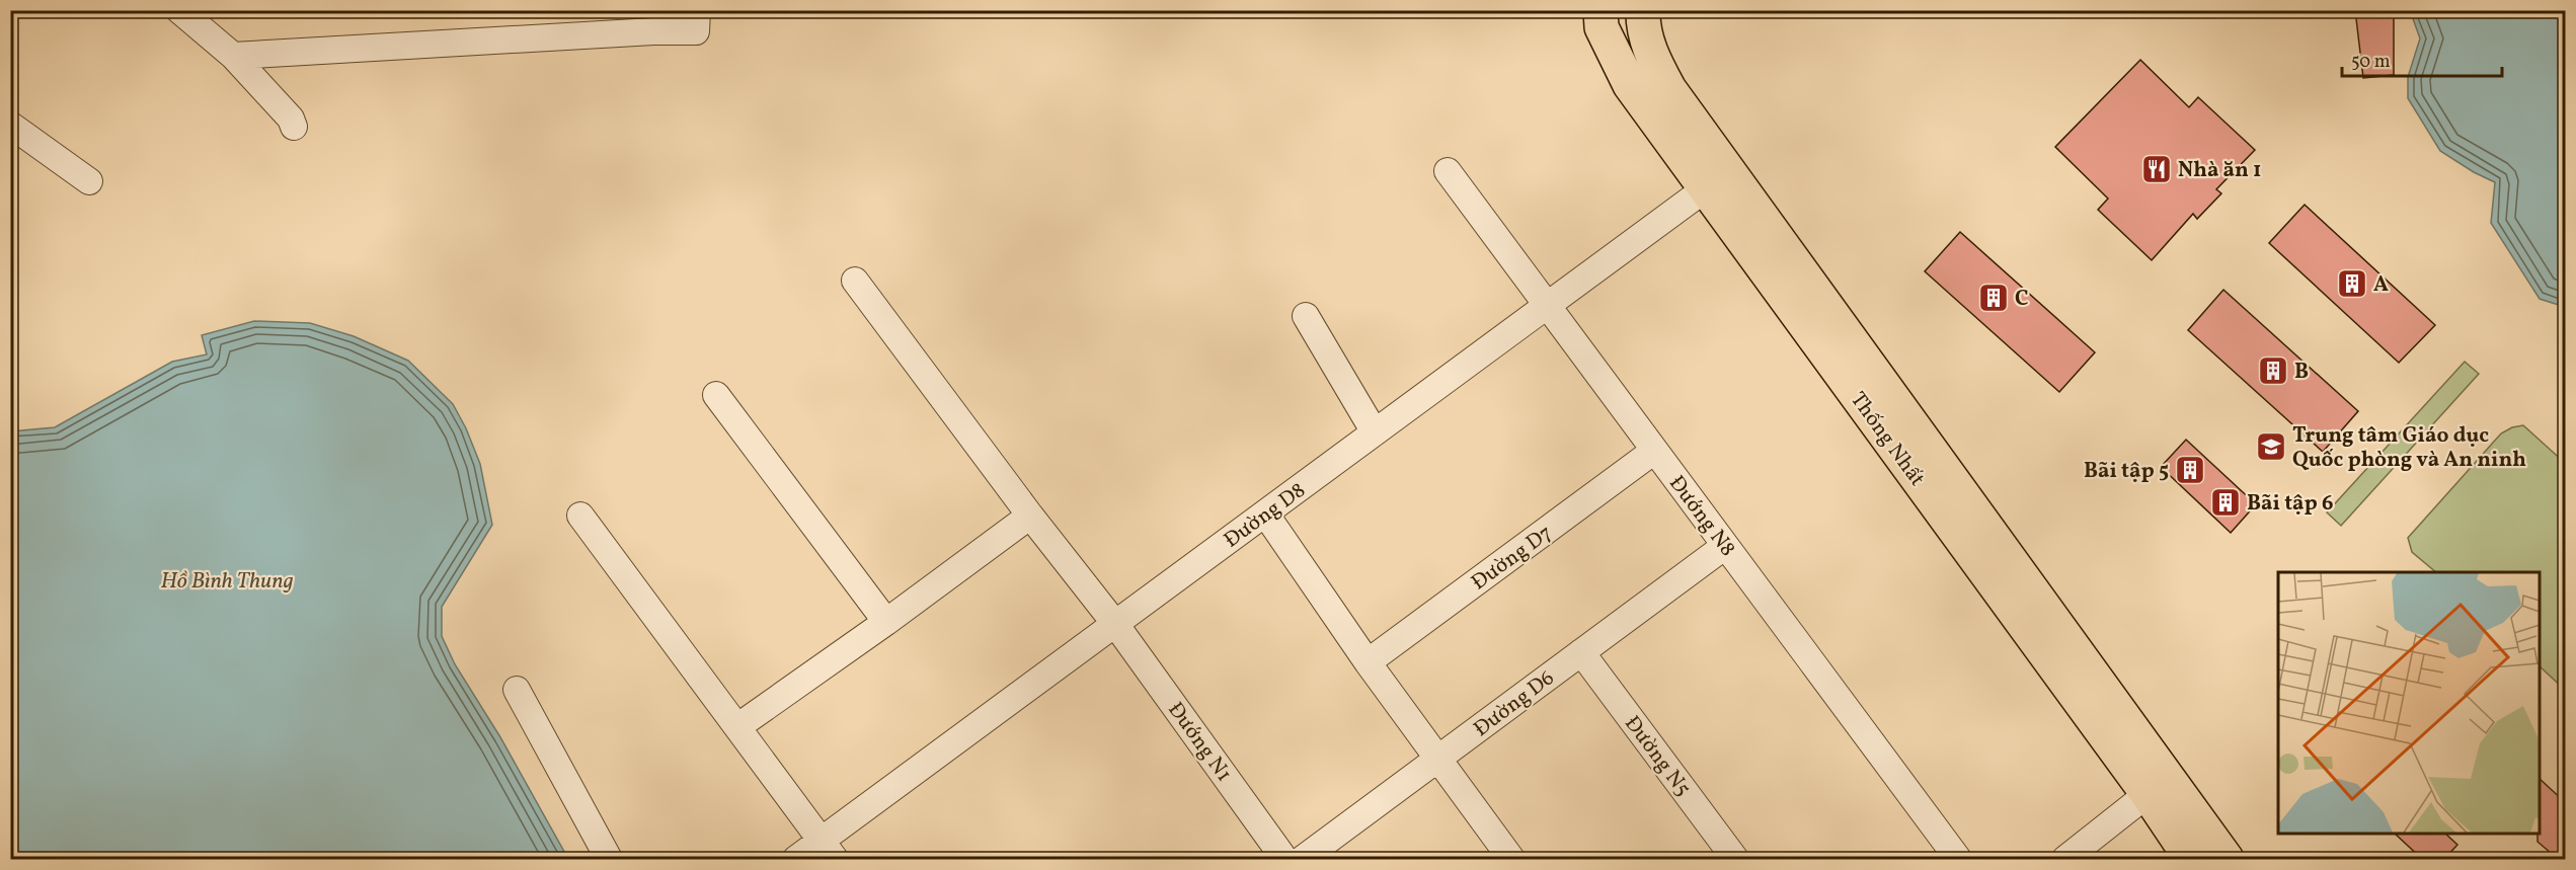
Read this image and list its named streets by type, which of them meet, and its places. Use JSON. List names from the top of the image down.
{
  "streets": {
    "main road": ["Thống Nhất"],
    "street": [
      "Đường D8",
      "Đướng N8",
      "Đường D7",
      "Đường D6",
      "Đướng N1",
      "Đường N5"
    ]
  },
  "crossings": [
    ["Thống Nhất", "Đường D8"],
    ["Đường D8", "Đướng N8"],
    ["Đường D8", "Đướng N1"],
    ["Đướng N8", "Đường D7"],
    ["Đướng N8", "Đường D6"],
    ["Đường D6", "Đường N5"]
  ],
  "water": ["Hồ Bình Thung"],
  "places": {
    "restaurant": ["Nhà ăn 1"],
    "building": [
      "A",
      "C",
      "B",
      "Bãi tập 5",
      "Bãi tập 6"
    ],
    "school or university": ["Trung tâm Giáo dục Quốc phòng và An ninh"]
  },
  "scale_bar": "50 m"
}
